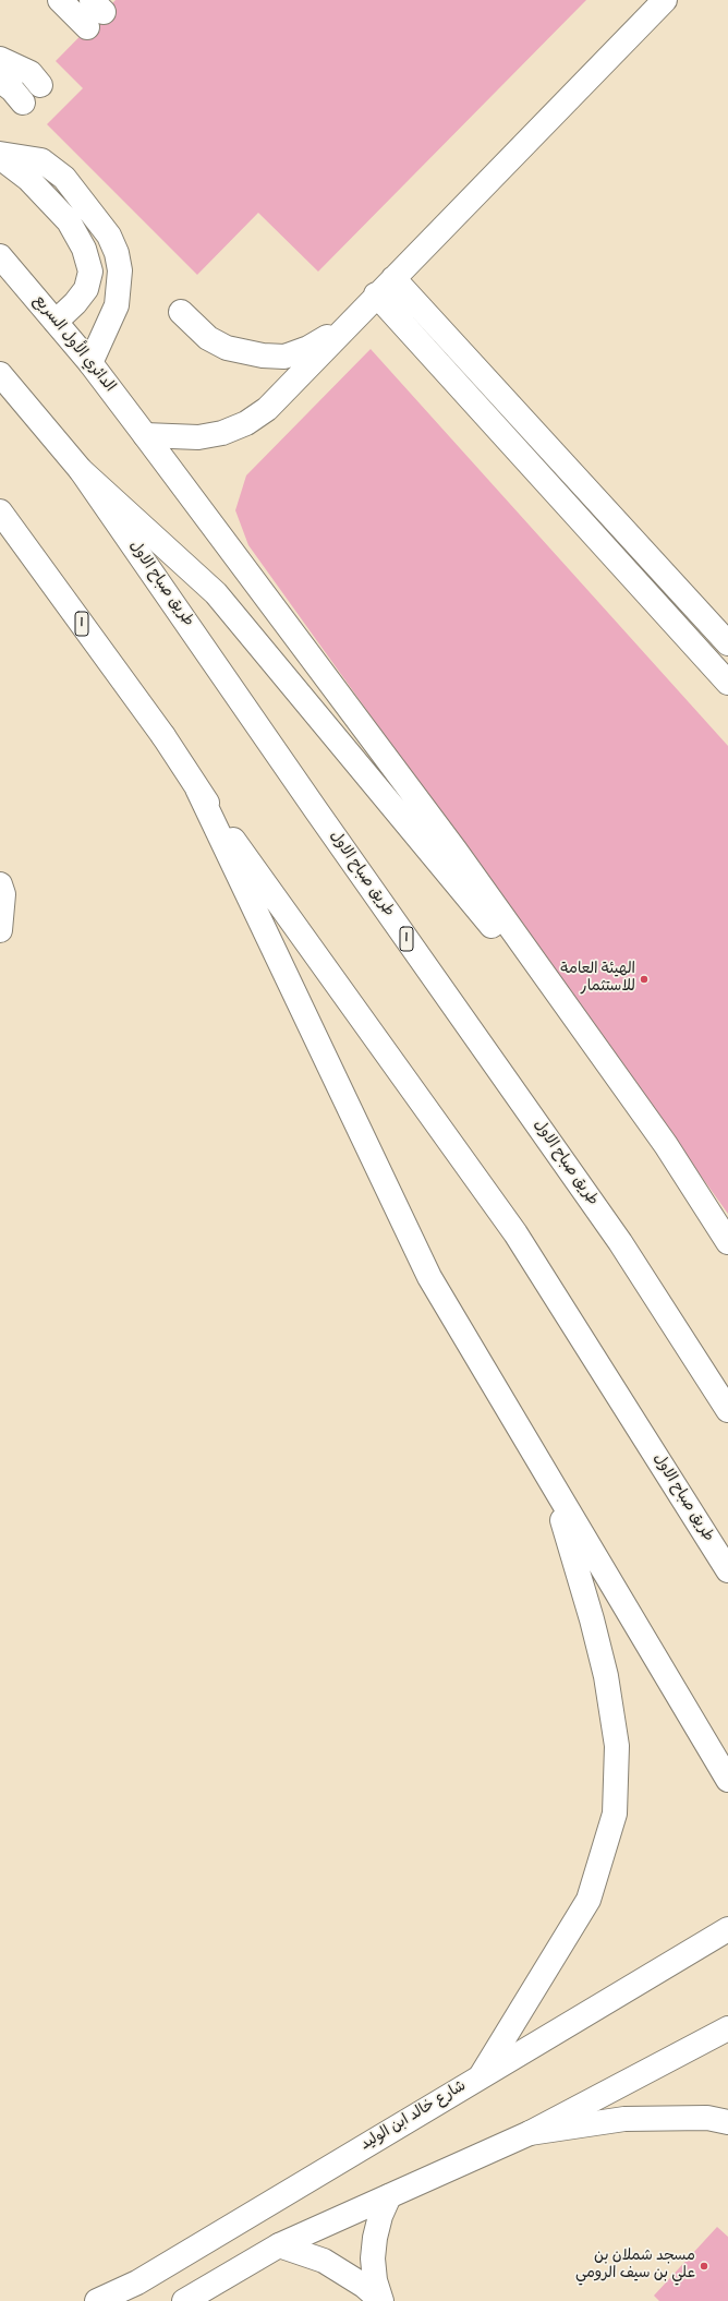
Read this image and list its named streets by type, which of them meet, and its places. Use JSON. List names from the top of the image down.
{
  "streets": {
    "main road": [
      "الدائري الأول السريع",
      "طريق صباح الاول",
      "1",
      "شارع خالد ابن الوليد"
    ]
  },
  "crossings": [
    ["طريق صباح الاول", "1"]
  ],
  "places": ["الهيئة العامة للاستثمار", "مسجد شملان بن علي بن سيف الرومي"]
}
